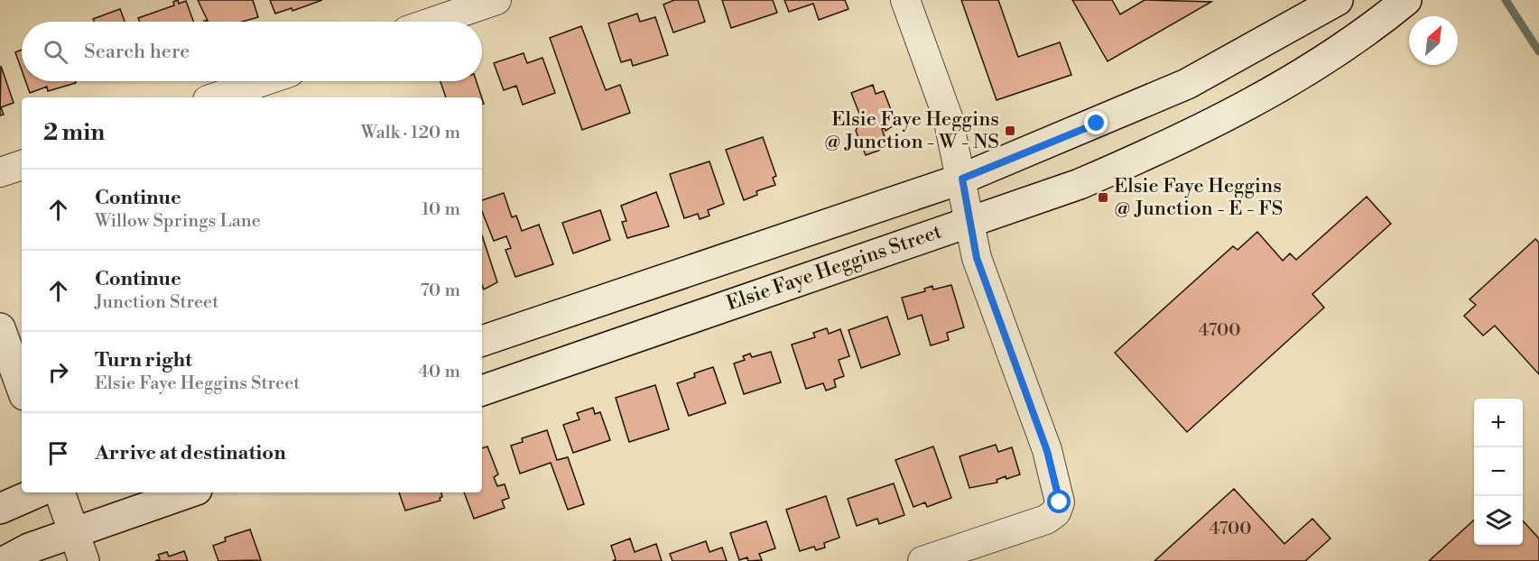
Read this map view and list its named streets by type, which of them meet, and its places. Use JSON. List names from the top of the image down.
{
  "streets": {
    "main road": ["Elsie Faye Heggins Street"]
  },
  "places": {
    "transit": ["Elsie Faye Heggins @ Junction - W - NS", "Elsie Faye Heggins @ Junction - E - FS"]
  },
  "house_numbers": ["4700", "4700"],
  "north": "top right",
  "page": {
    "search": "Search here",
    "heading": ["2 min", "Walk · 120 m"],
    "list": [
      ["Continue", "Willow Springs Lane", "10 m"],
      ["Continue", "Junction Street", "70 m"],
      ["Turn right", "Elsie Faye Heggins Street", "40 m"],
      "Arrive at destination"
    ],
    "map_buttons": ["+", "−"]
  }
}
